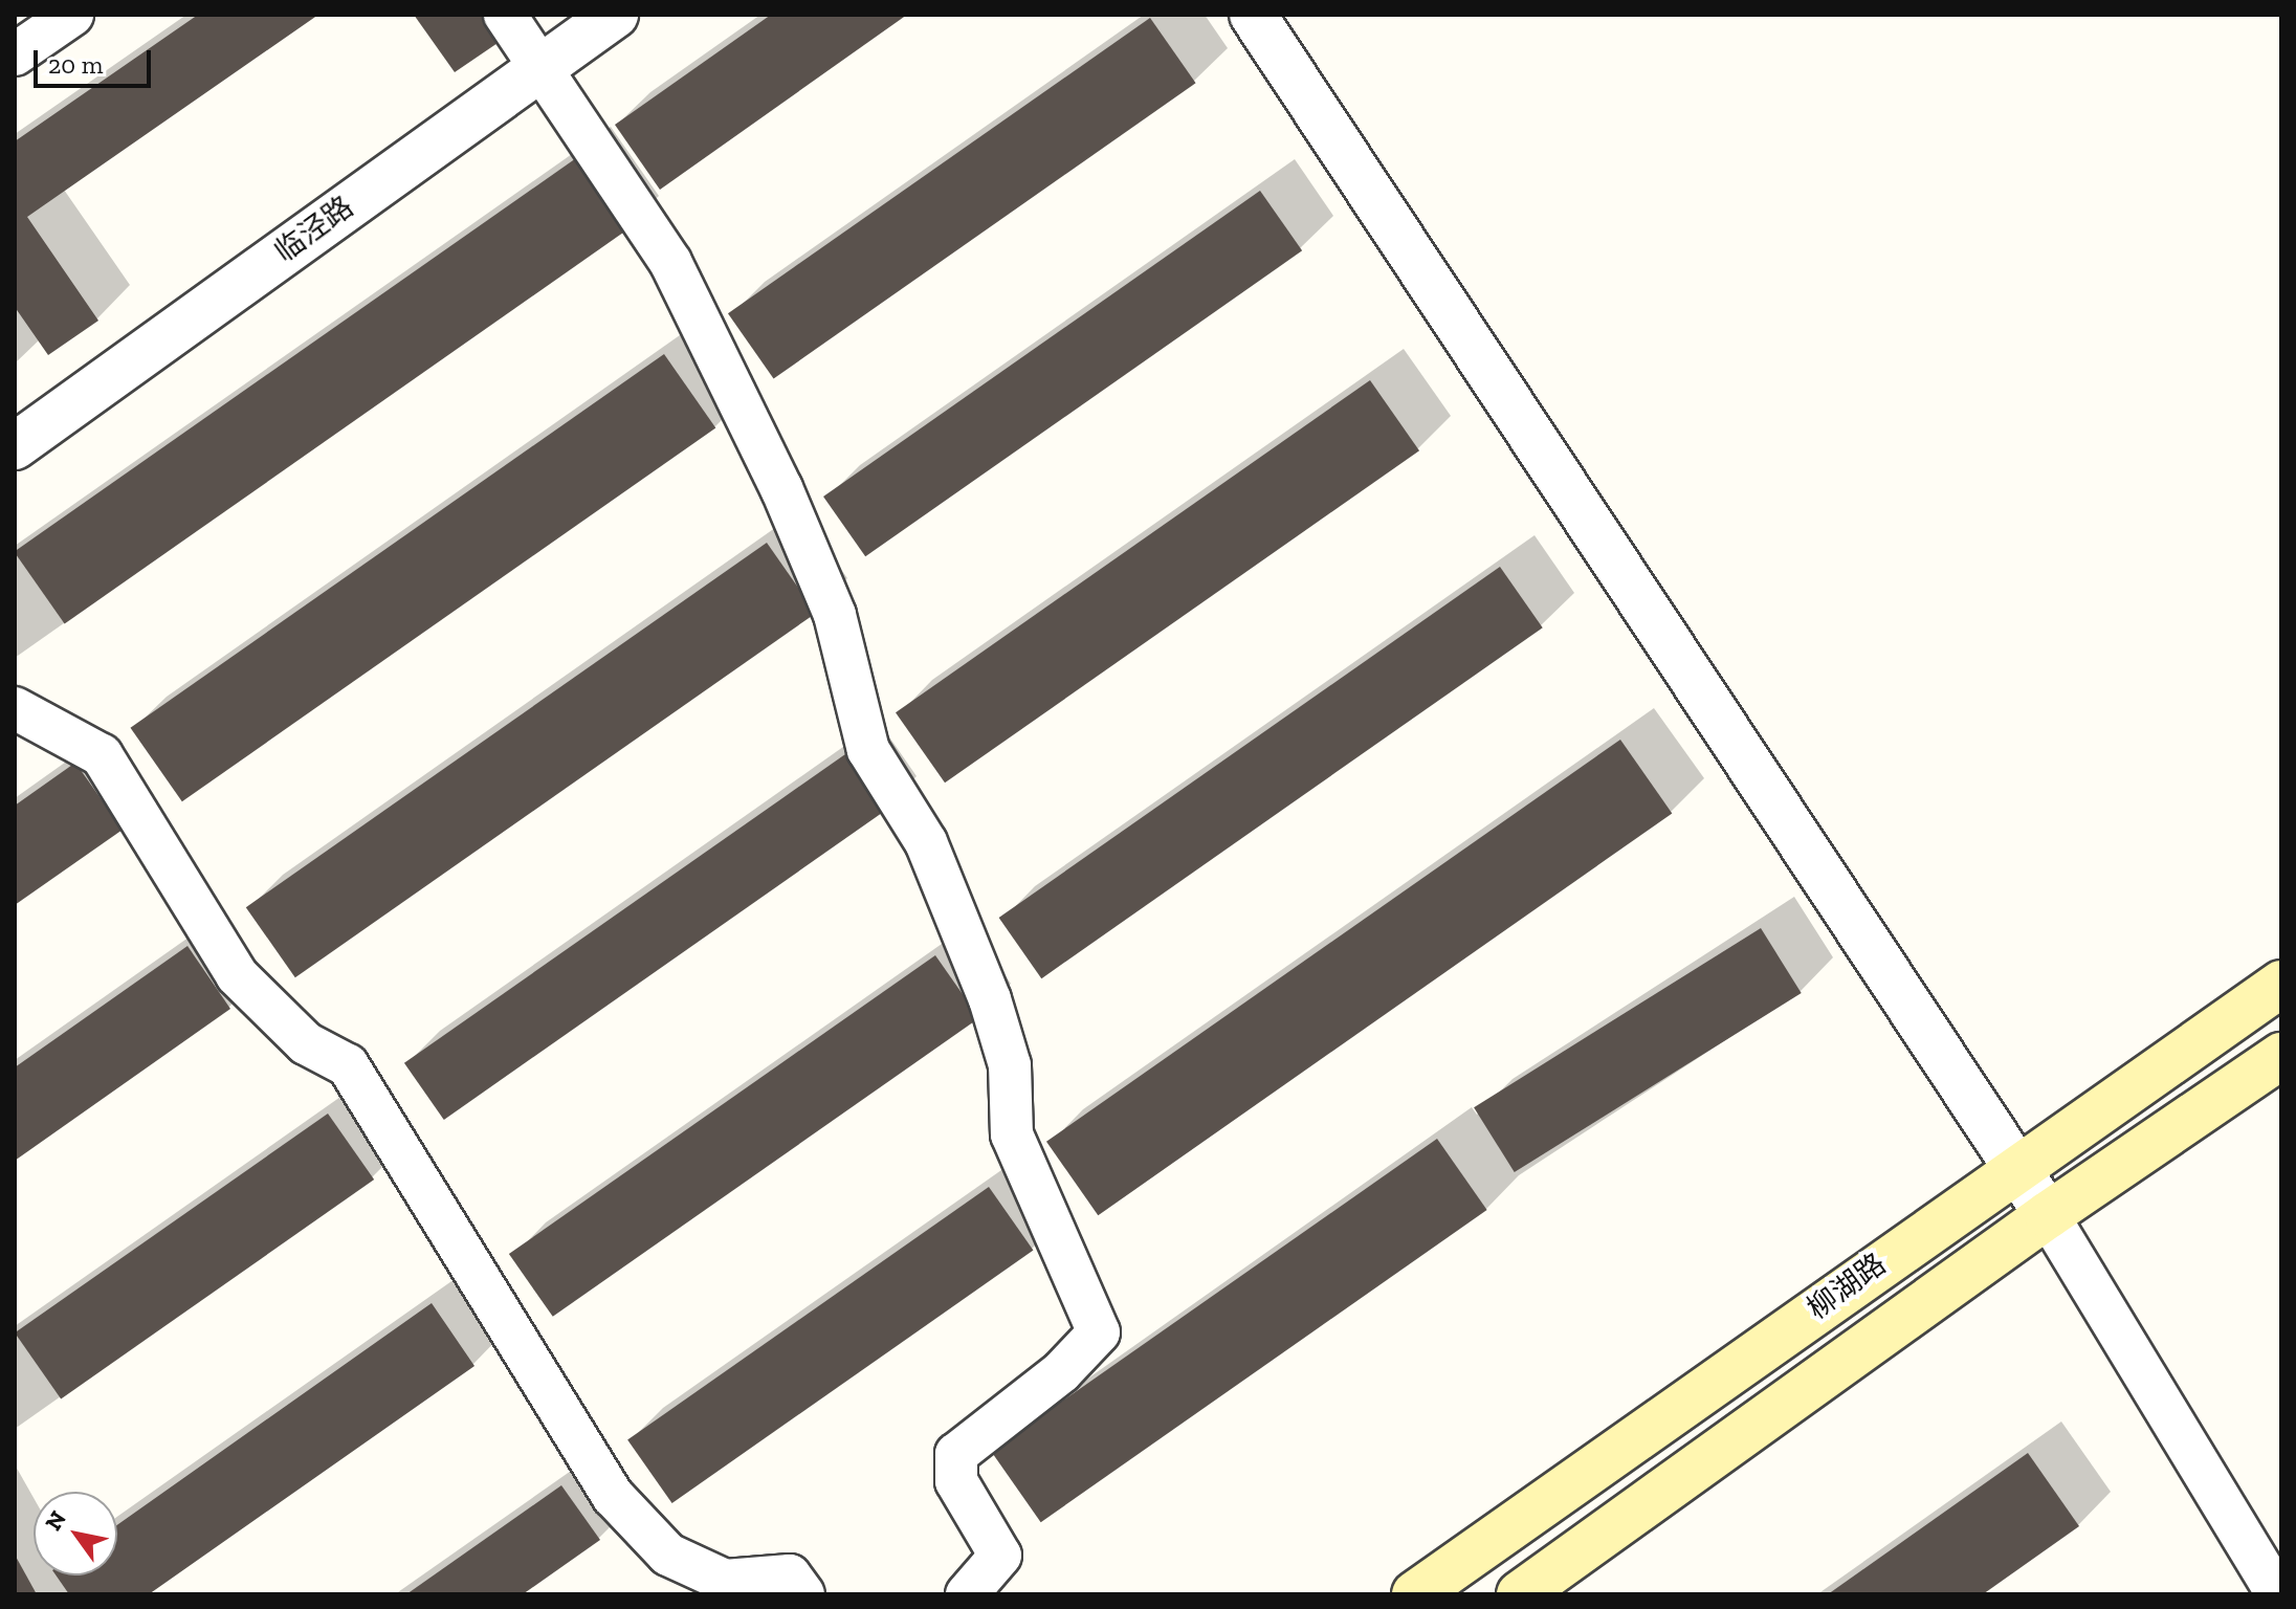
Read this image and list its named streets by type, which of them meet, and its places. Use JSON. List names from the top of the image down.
{
  "streets": {
    "main road": ["柳湖路"],
    "street": ["临泾路"]
  },
  "scale_bar": "20 m",
  "north": "top left"
}
